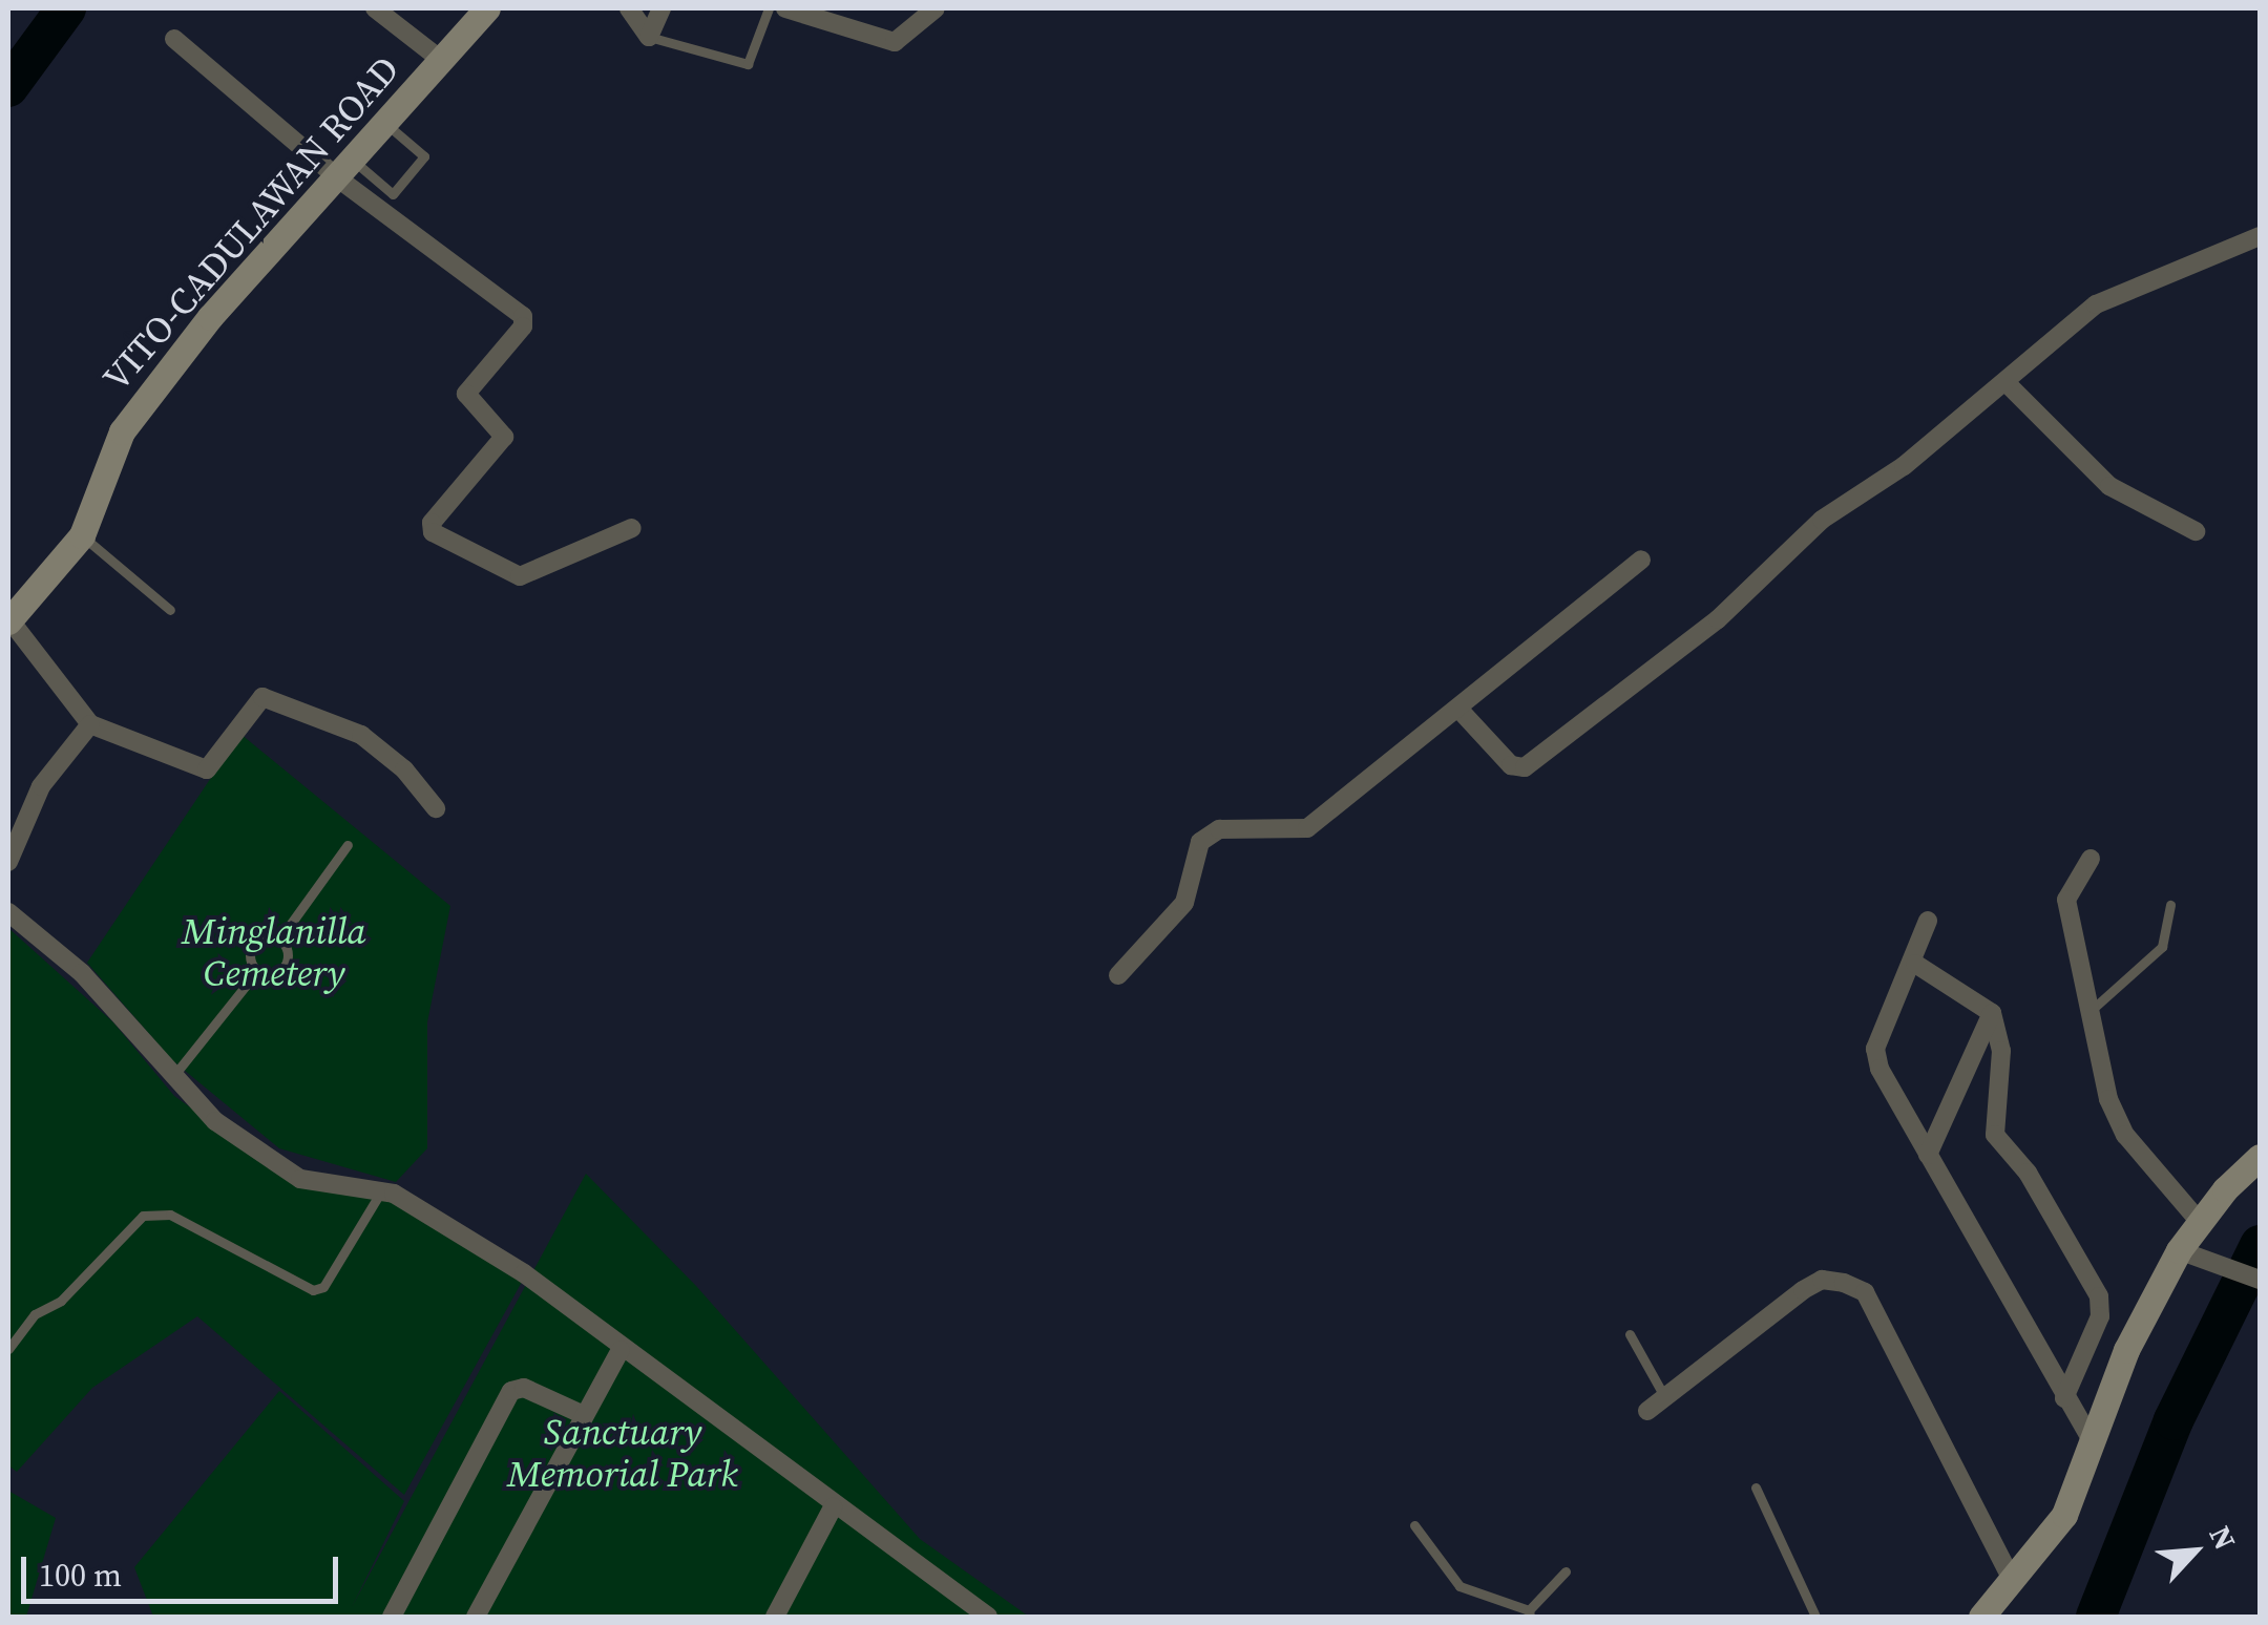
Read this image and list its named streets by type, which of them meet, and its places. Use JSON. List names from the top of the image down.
{
  "streets": {
    "street": ["VITO-CADULAWAN ROAD"]
  },
  "parks": ["Minglanilla Cemetery", "Sanctuary Memorial Park"],
  "scale_bar": "100 m",
  "north": "top right"
}
